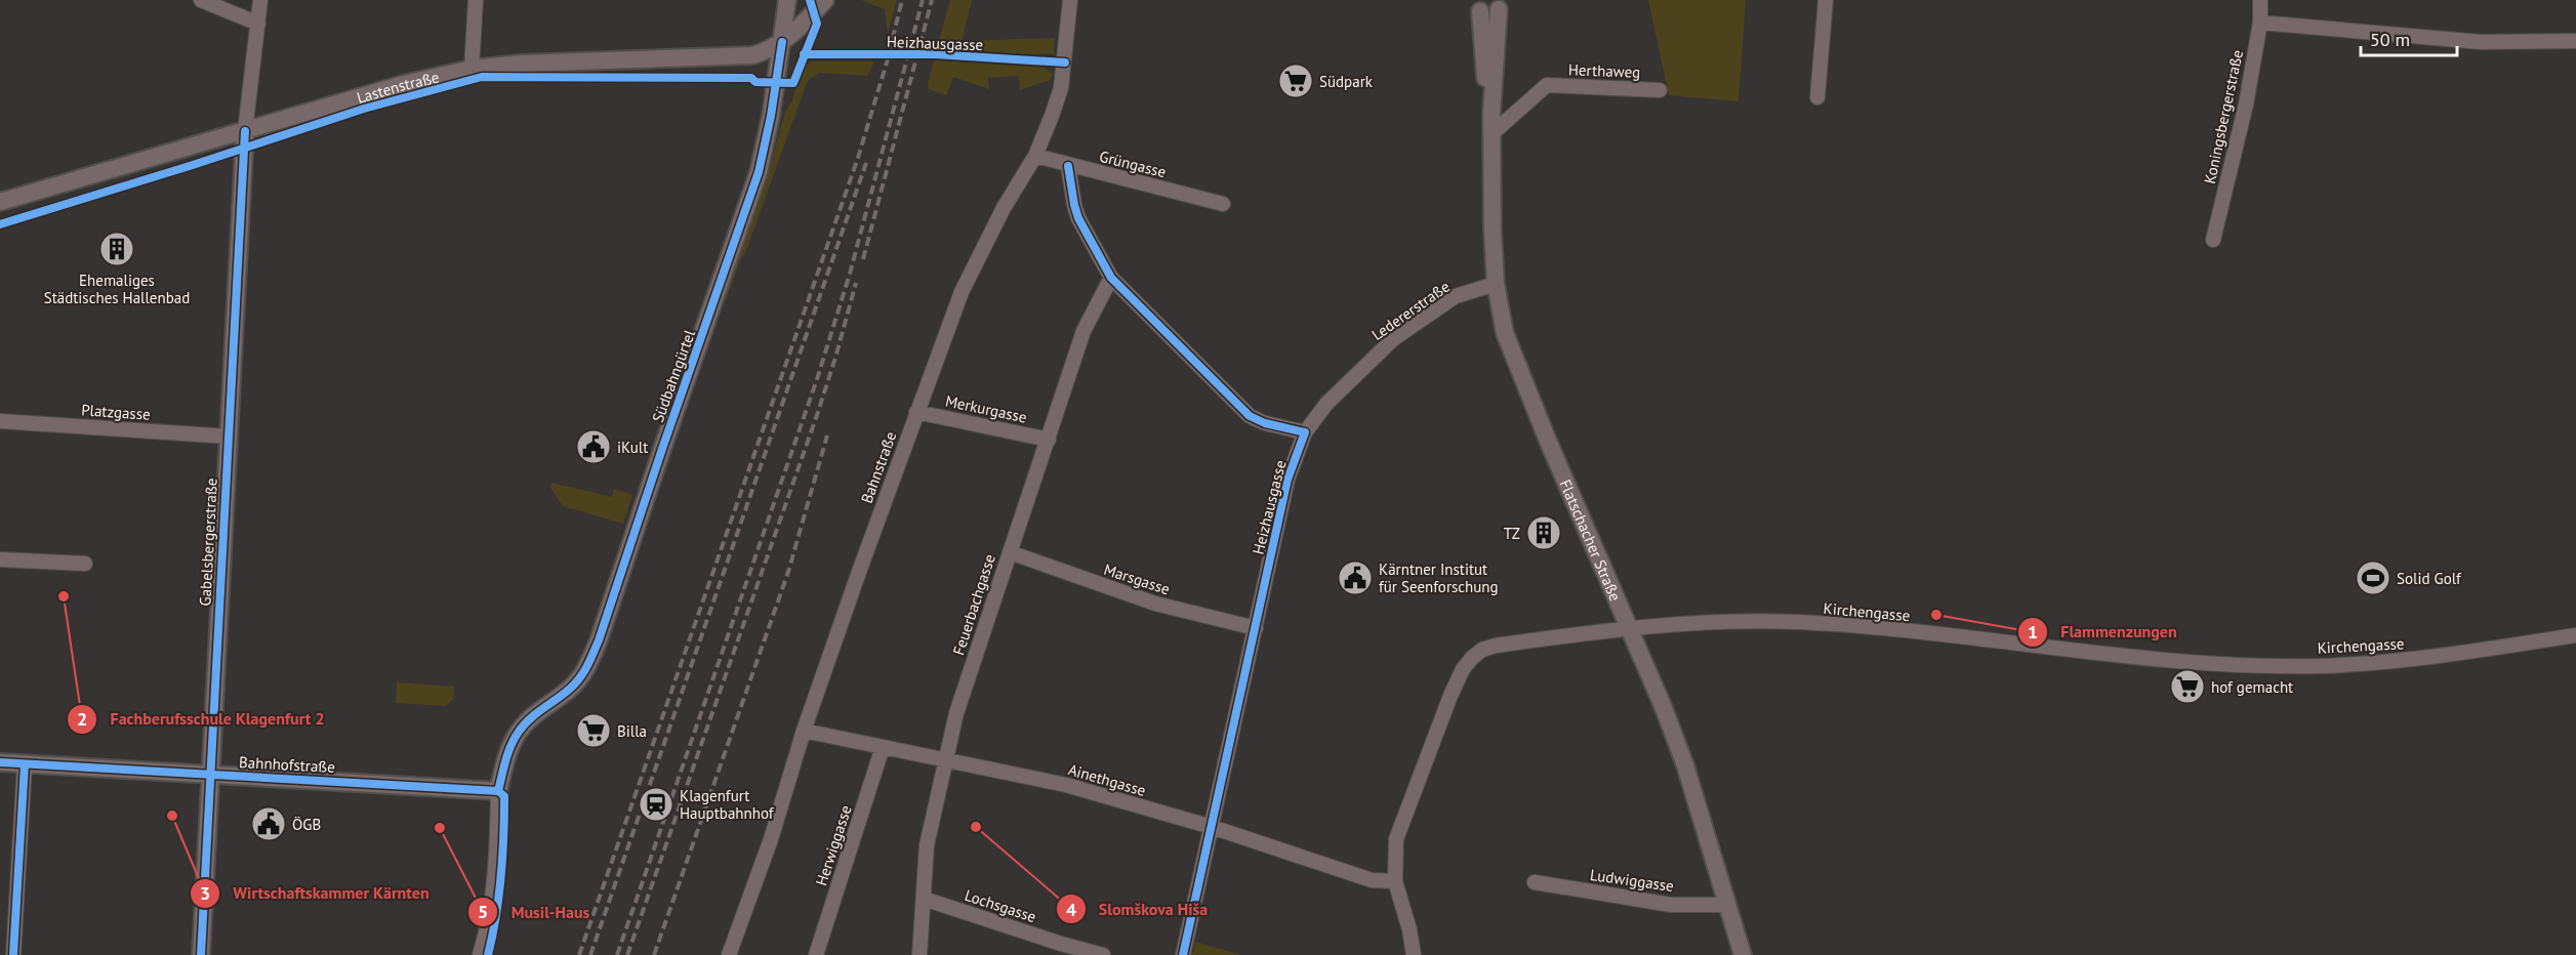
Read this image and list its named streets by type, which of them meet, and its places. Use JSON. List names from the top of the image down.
{
  "streets": {
    "street": [
      "Heizhausgasse",
      "Herthaweg",
      "Lastenstraße",
      "Koningsbergerstraße",
      "Grüngasse",
      "Ledererstraße",
      "Südbahngürtel",
      "Merkurgasse",
      "Platzgasse",
      "Bahnstraße",
      "Flatschacher Straße",
      "Gabelsbergerstraße",
      "Marsgasse",
      "Feuerbachgasse",
      "Kirchengasse",
      "Bahnhofstraße",
      "Ainethgasse",
      "Herwiggasse",
      "Ludwiggasse",
      "Lochsgasse"
    ]
  },
  "crossings": [
    ["Heizhausgasse", "Ledererstraße"],
    ["Heizhausgasse", "Marsgasse"],
    ["Heizhausgasse", "Ainethgasse"],
    ["Herthaweg", "Flatschacher Straße"],
    ["Lastenstraße", "Südbahngürtel"],
    ["Lastenstraße", "Gabelsbergerstraße"],
    ["Grüngasse", "Bahnstraße"],
    ["Ledererstraße", "Flatschacher Straße"],
    ["Südbahngürtel", "Bahnhofstraße"],
    ["Merkurgasse", "Bahnstraße"],
    ["Merkurgasse", "Feuerbachgasse"],
    ["Platzgasse", "Gabelsbergerstraße"],
    ["Bahnstraße", "Ainethgasse"],
    ["Flatschacher Straße", "Kirchengasse"],
    ["Flatschacher Straße", "Ludwiggasse"],
    ["Gabelsbergerstraße", "Bahnhofstraße"],
    ["Marsgasse", "Feuerbachgasse"],
    ["Feuerbachgasse", "Ainethgasse"],
    ["Feuerbachgasse", "Lochsgasse"],
    ["Kirchengasse", "Ainethgasse"],
    ["Ainethgasse", "Herwiggasse"]
  ],
  "places": {
    "supermarket": ["Südpark", "hof gemacht", "Billa"],
    "building": ["Ehemaliges Städtisches Hallenbad", "TZ"],
    "public building": ["iKult", "Kärntner Institut für Seenforschung", "ÖGB"],
    "sports": ["Solid Golf"],
    "other": [
      "Fachberufsschule Klagenfurt 2",
      "Flammenzungen",
      "Wirtschaftskammer Kärnten",
      "Slomškova Hiša",
      "Musil-Haus"
    ],
    "station": ["Klagenfurt Hauptbahnhof"]
  },
  "scale_bar": "50 m"
}
